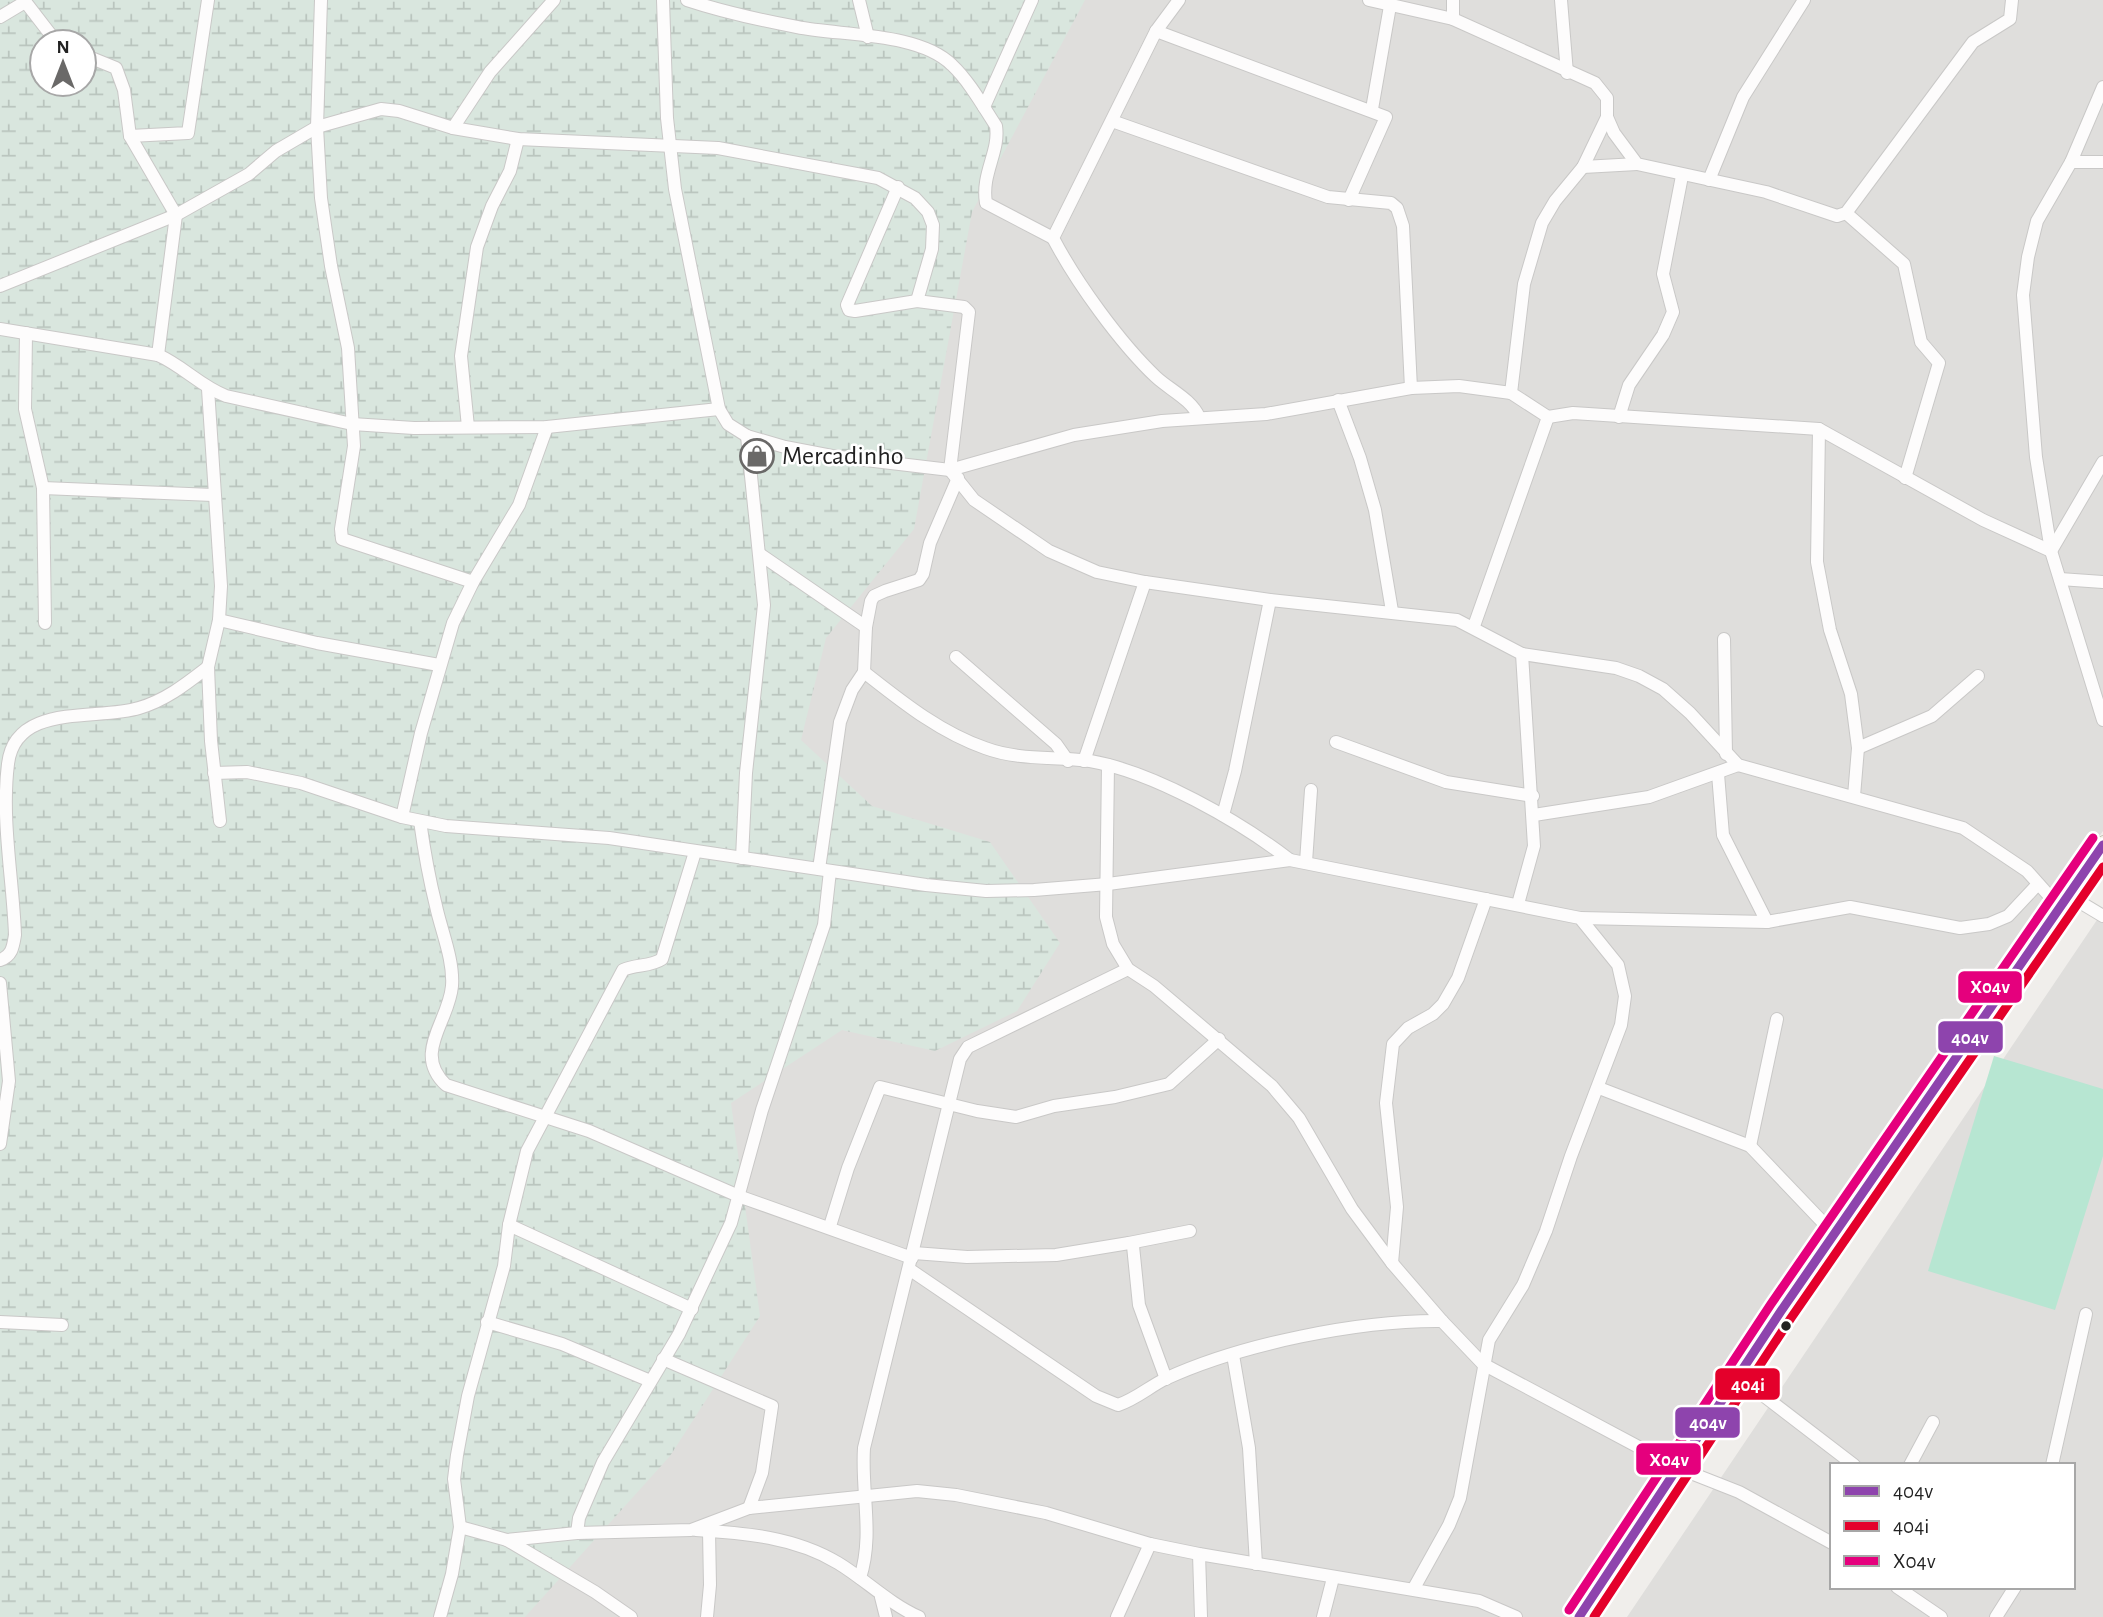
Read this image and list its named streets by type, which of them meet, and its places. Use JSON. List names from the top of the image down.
{
  "places": {
    "shop": ["Mercadinho"]
  },
  "lines": ["transit line X04v", "transit line 404v", "transit line 404i"],
  "legend": ["404v", "404i", "X04v"],
  "north": "top"
}
